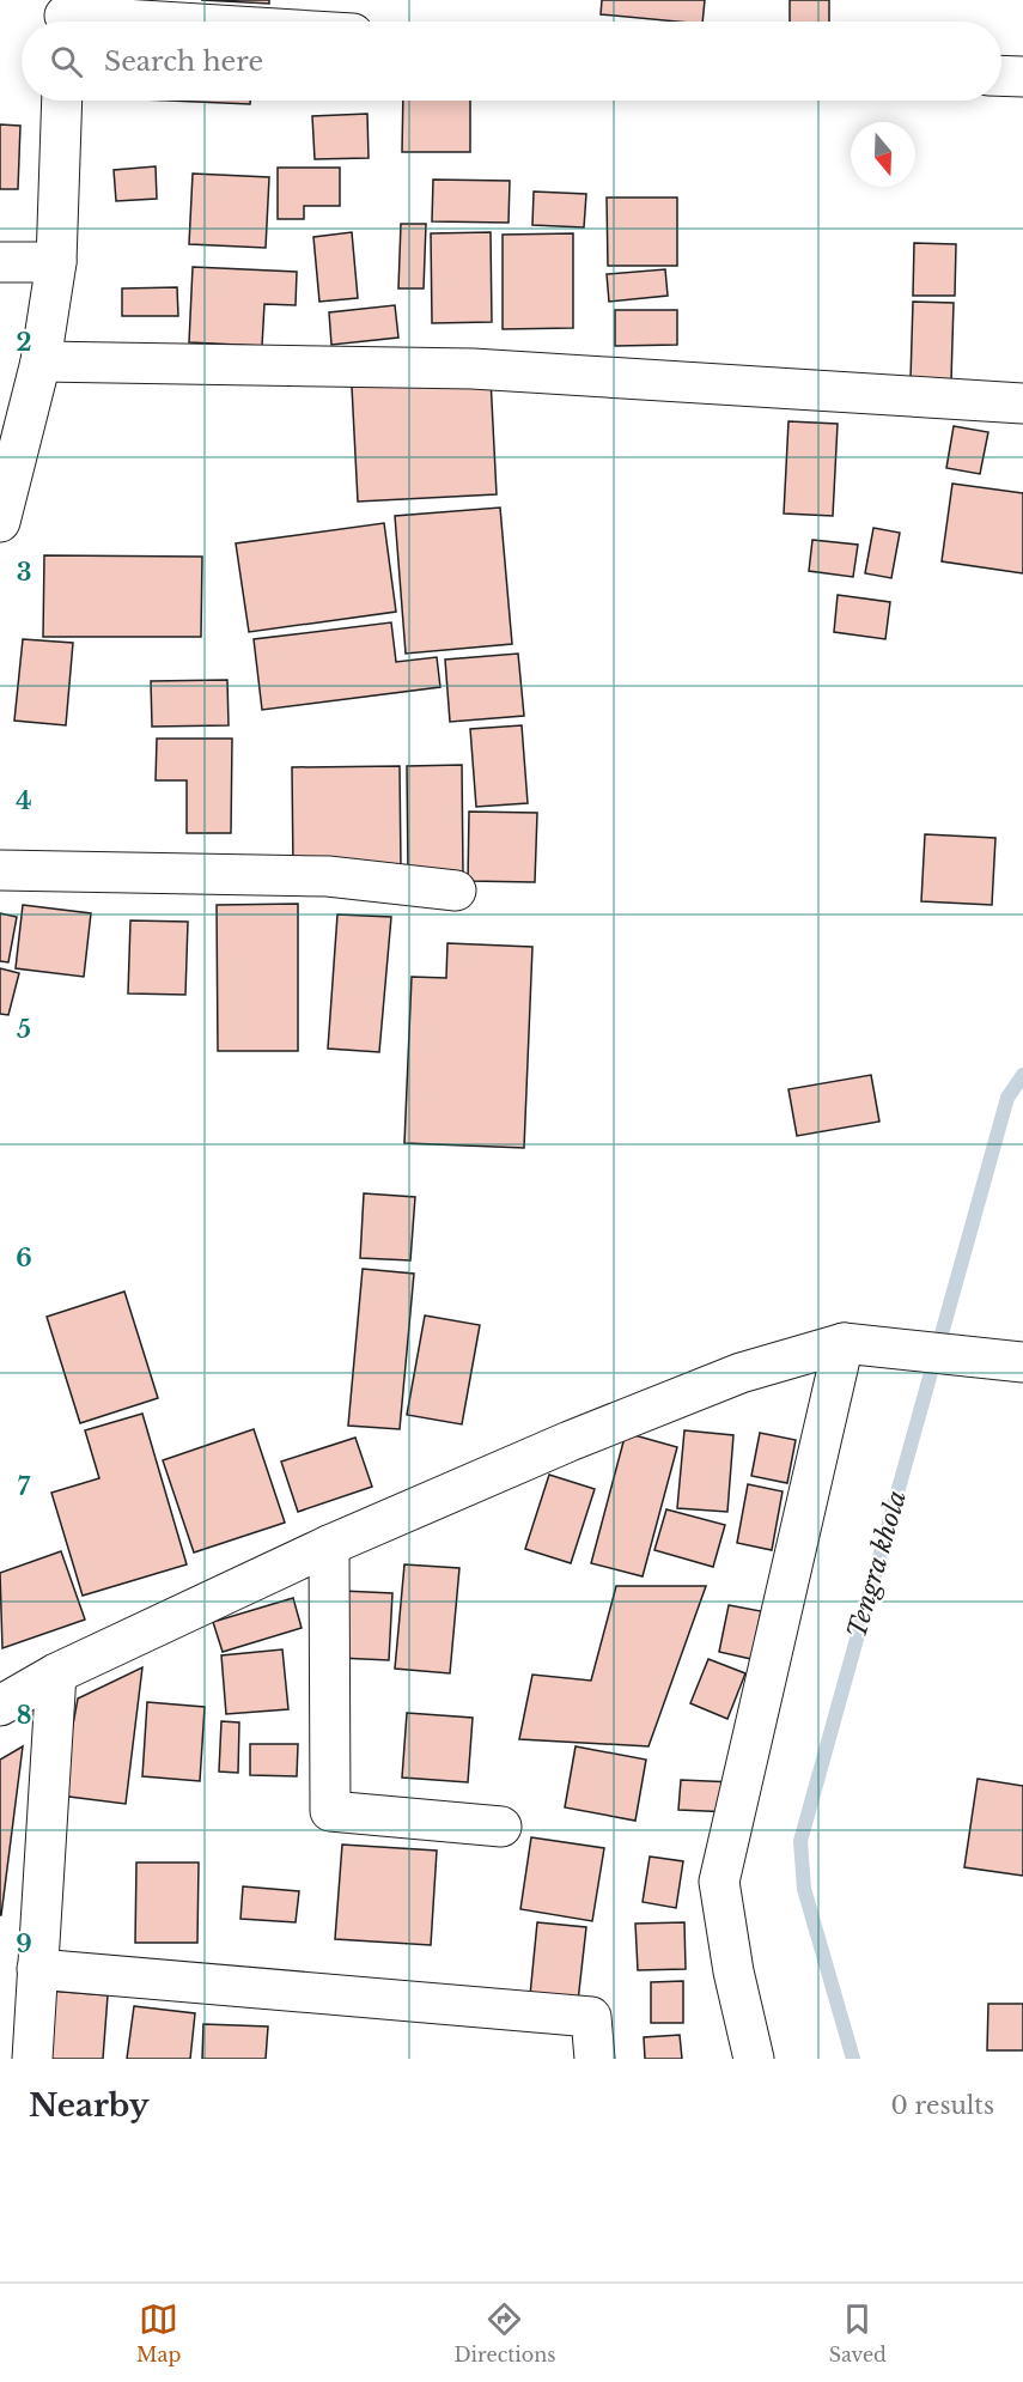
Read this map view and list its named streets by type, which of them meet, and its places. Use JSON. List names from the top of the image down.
{
  "water": ["Tengra khola"],
  "north": "bottom",
  "page": {
    "search": "Search here",
    "heading": ["Nearby", "0 results"],
    "nav": ["Map", "Directions", "Saved"]
  },
  "grid": {
    "rows": [
      "2",
      "3",
      "4",
      "5",
      "6",
      "7",
      "8",
      "9"
    ]
  }
}
